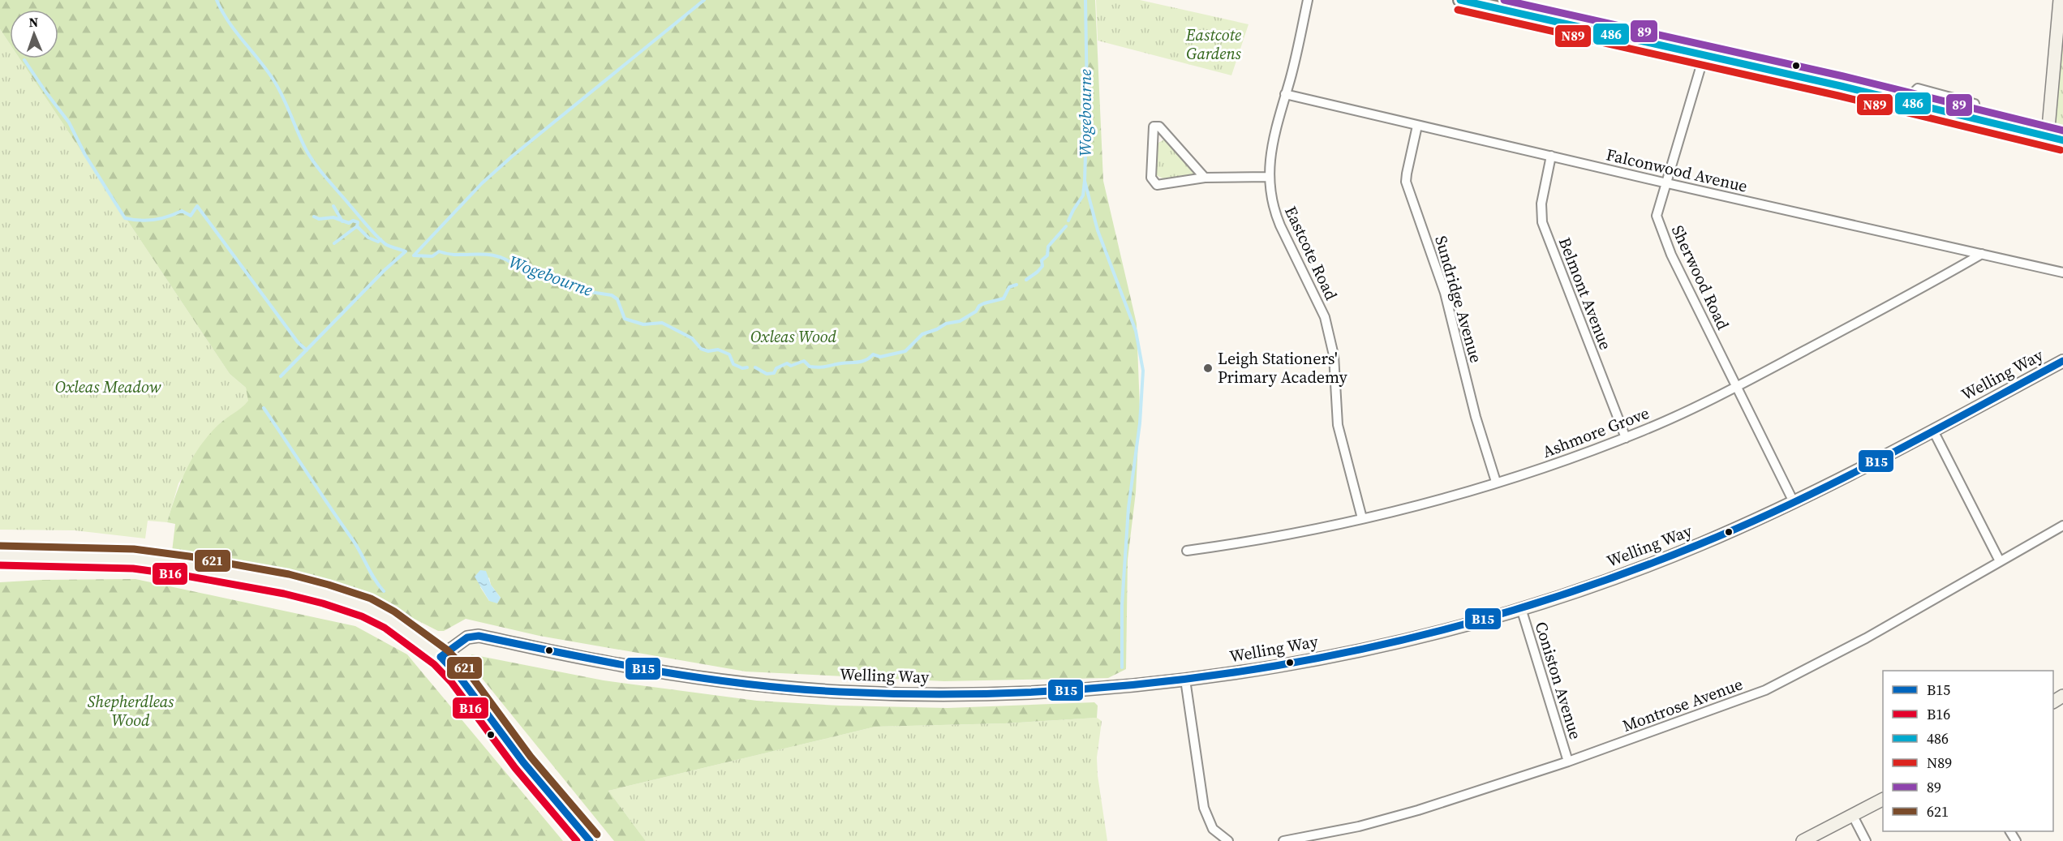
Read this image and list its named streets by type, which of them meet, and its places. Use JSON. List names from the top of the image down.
{
  "streets": {
    "street": [
      "Falconwood Avenue",
      "Eastcote Road",
      "Sherwood Road",
      "Belmont Avenue",
      "Sundridge Avenue",
      "Welling Way",
      "Ashmore Grove",
      "Coniston Avenue",
      "Montrose Avenue"
    ]
  },
  "crossings": [
    ["Falconwood Avenue", "Eastcote Road"],
    ["Falconwood Avenue", "Sherwood Road"],
    ["Falconwood Avenue", "Belmont Avenue"],
    ["Falconwood Avenue", "Sundridge Avenue"],
    ["Falconwood Avenue", "Ashmore Grove"],
    ["Eastcote Road", "Ashmore Grove"],
    ["Sherwood Road", "Welling Way"],
    ["Sherwood Road", "Ashmore Grove"],
    ["Belmont Avenue", "Ashmore Grove"],
    ["Sundridge Avenue", "Ashmore Grove"],
    ["Welling Way", "Coniston Avenue"],
    ["Coniston Avenue", "Montrose Avenue"]
  ],
  "water": ["Wogebourne"],
  "parks": [
    "Eastcote Gardens",
    "Oxleas Wood",
    "Oxleas Meadow",
    "Shepherdleas Wood"
  ],
  "places": ["Leigh Stationers' Primary Academy"],
  "lines": [
    "transit line 486",
    "transit line 89",
    "transit line N89",
    "transit line B15",
    "transit line 621",
    "transit line B16"
  ],
  "legend": [
    "B15",
    "B16",
    "486",
    "N89",
    "89",
    "621"
  ],
  "north": "top"
}
